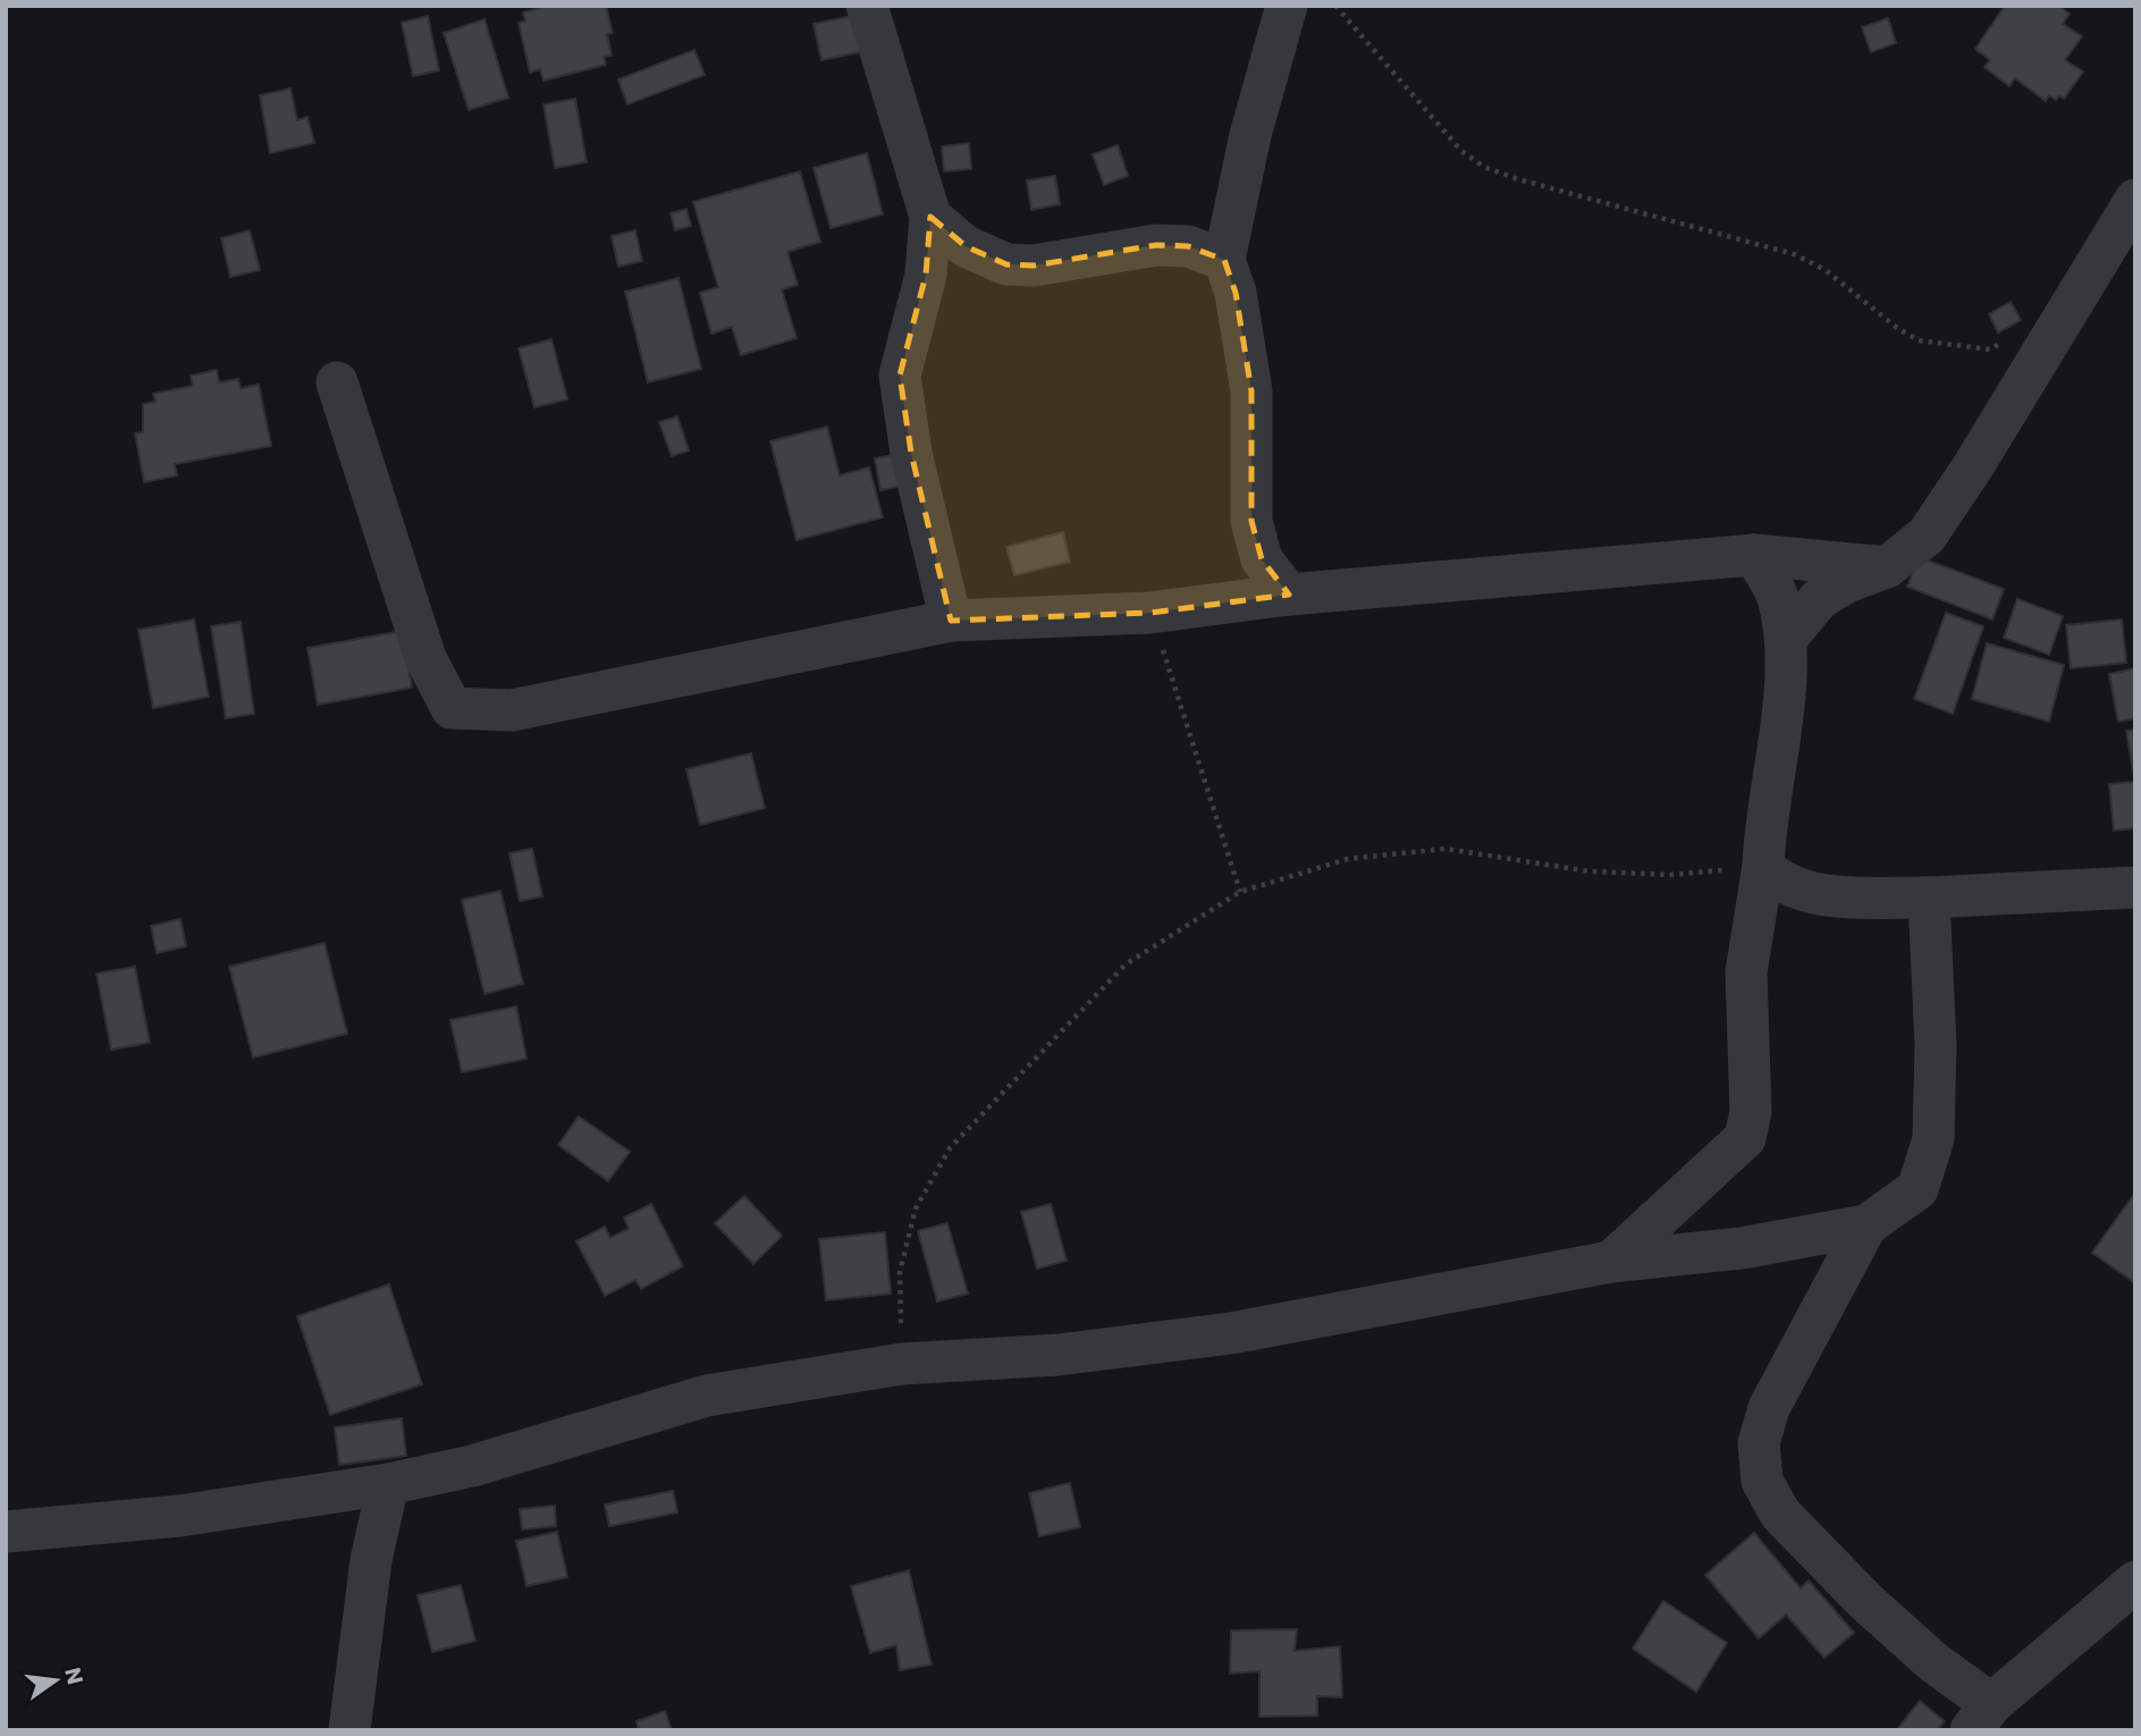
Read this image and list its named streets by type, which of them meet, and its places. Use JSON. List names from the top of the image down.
{
  "north": "right"
}
